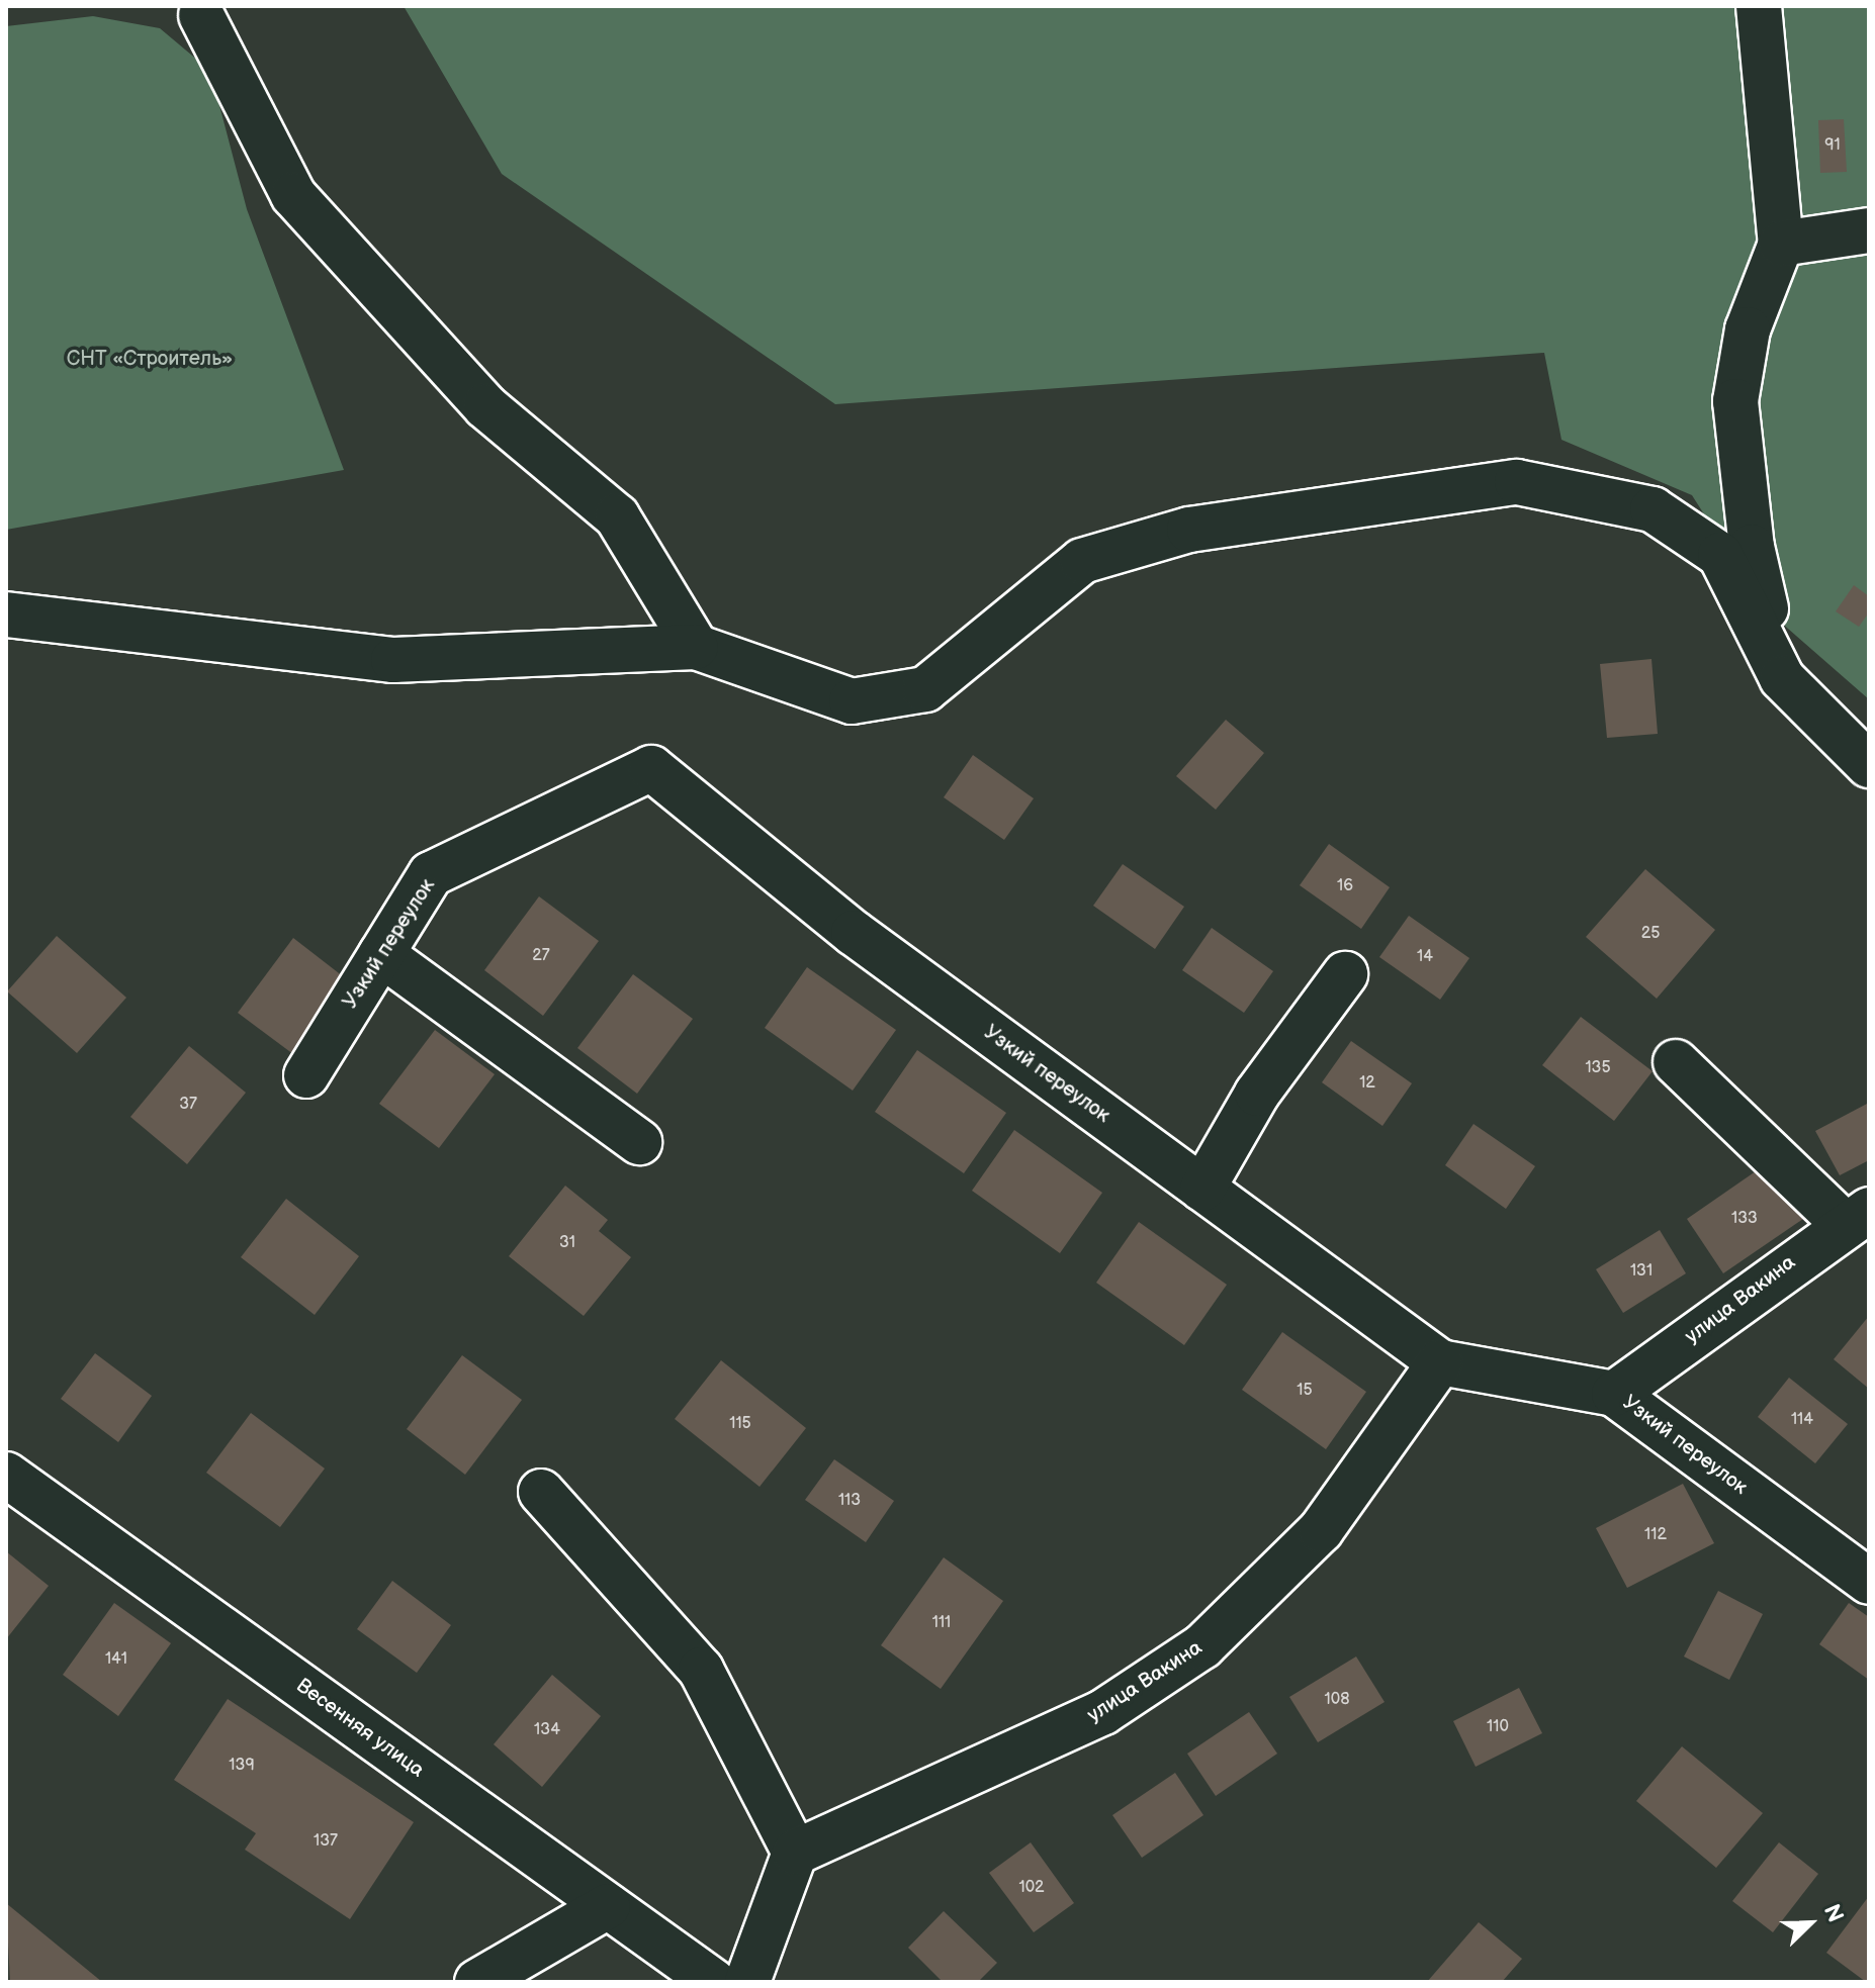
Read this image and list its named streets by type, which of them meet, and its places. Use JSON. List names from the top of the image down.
{
  "streets": {
    "street": ["Узкий переулок", "улица Вакина", "Весенняя улица"]
  },
  "crossings": [
    ["Узкий переулок", "улица Вакина"]
  ],
  "parks": ["СНТ «Строитель»"],
  "house_numbers": [
    "91",
    "16",
    "25",
    "27",
    "14",
    "135",
    "12",
    "37",
    "133",
    "31",
    "131",
    "15",
    "114",
    "115",
    "113",
    "112",
    "111",
    "141",
    "108",
    "110",
    "134",
    "139",
    "137",
    "102"
  ],
  "north": "top right"
}
